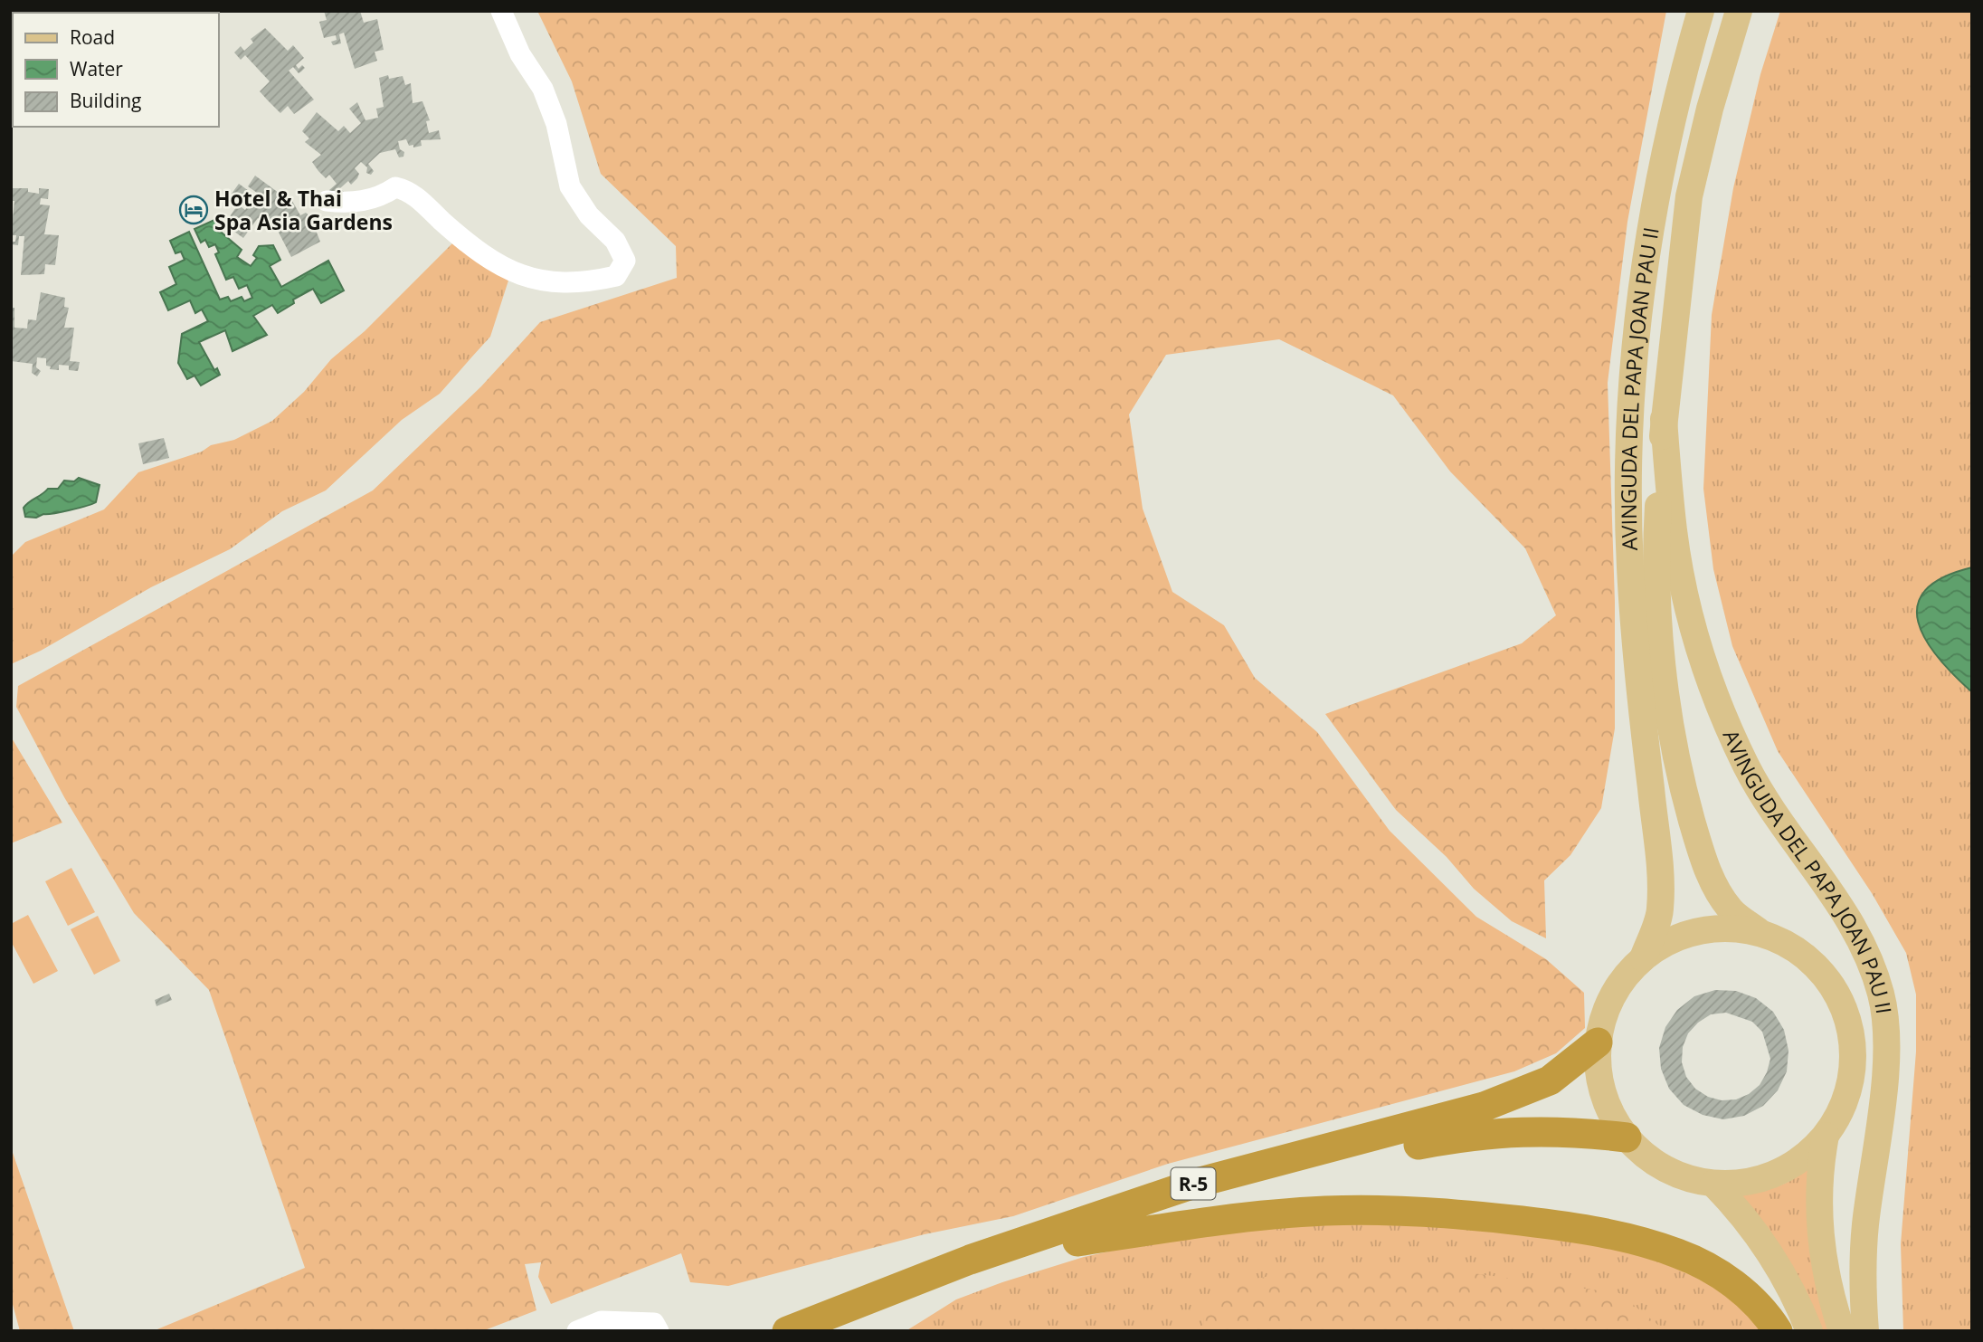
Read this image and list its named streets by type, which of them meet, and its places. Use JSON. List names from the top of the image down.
{
  "streets": {
    "highway": ["R-5"],
    "main road": ["AVINGUDA DEL PAPA JOAN PAU II"]
  },
  "places": {
    "hotel": ["Hotel & Thai Spa Asia Gardens"]
  },
  "legend": ["Road", "Water", "Building"]
}
